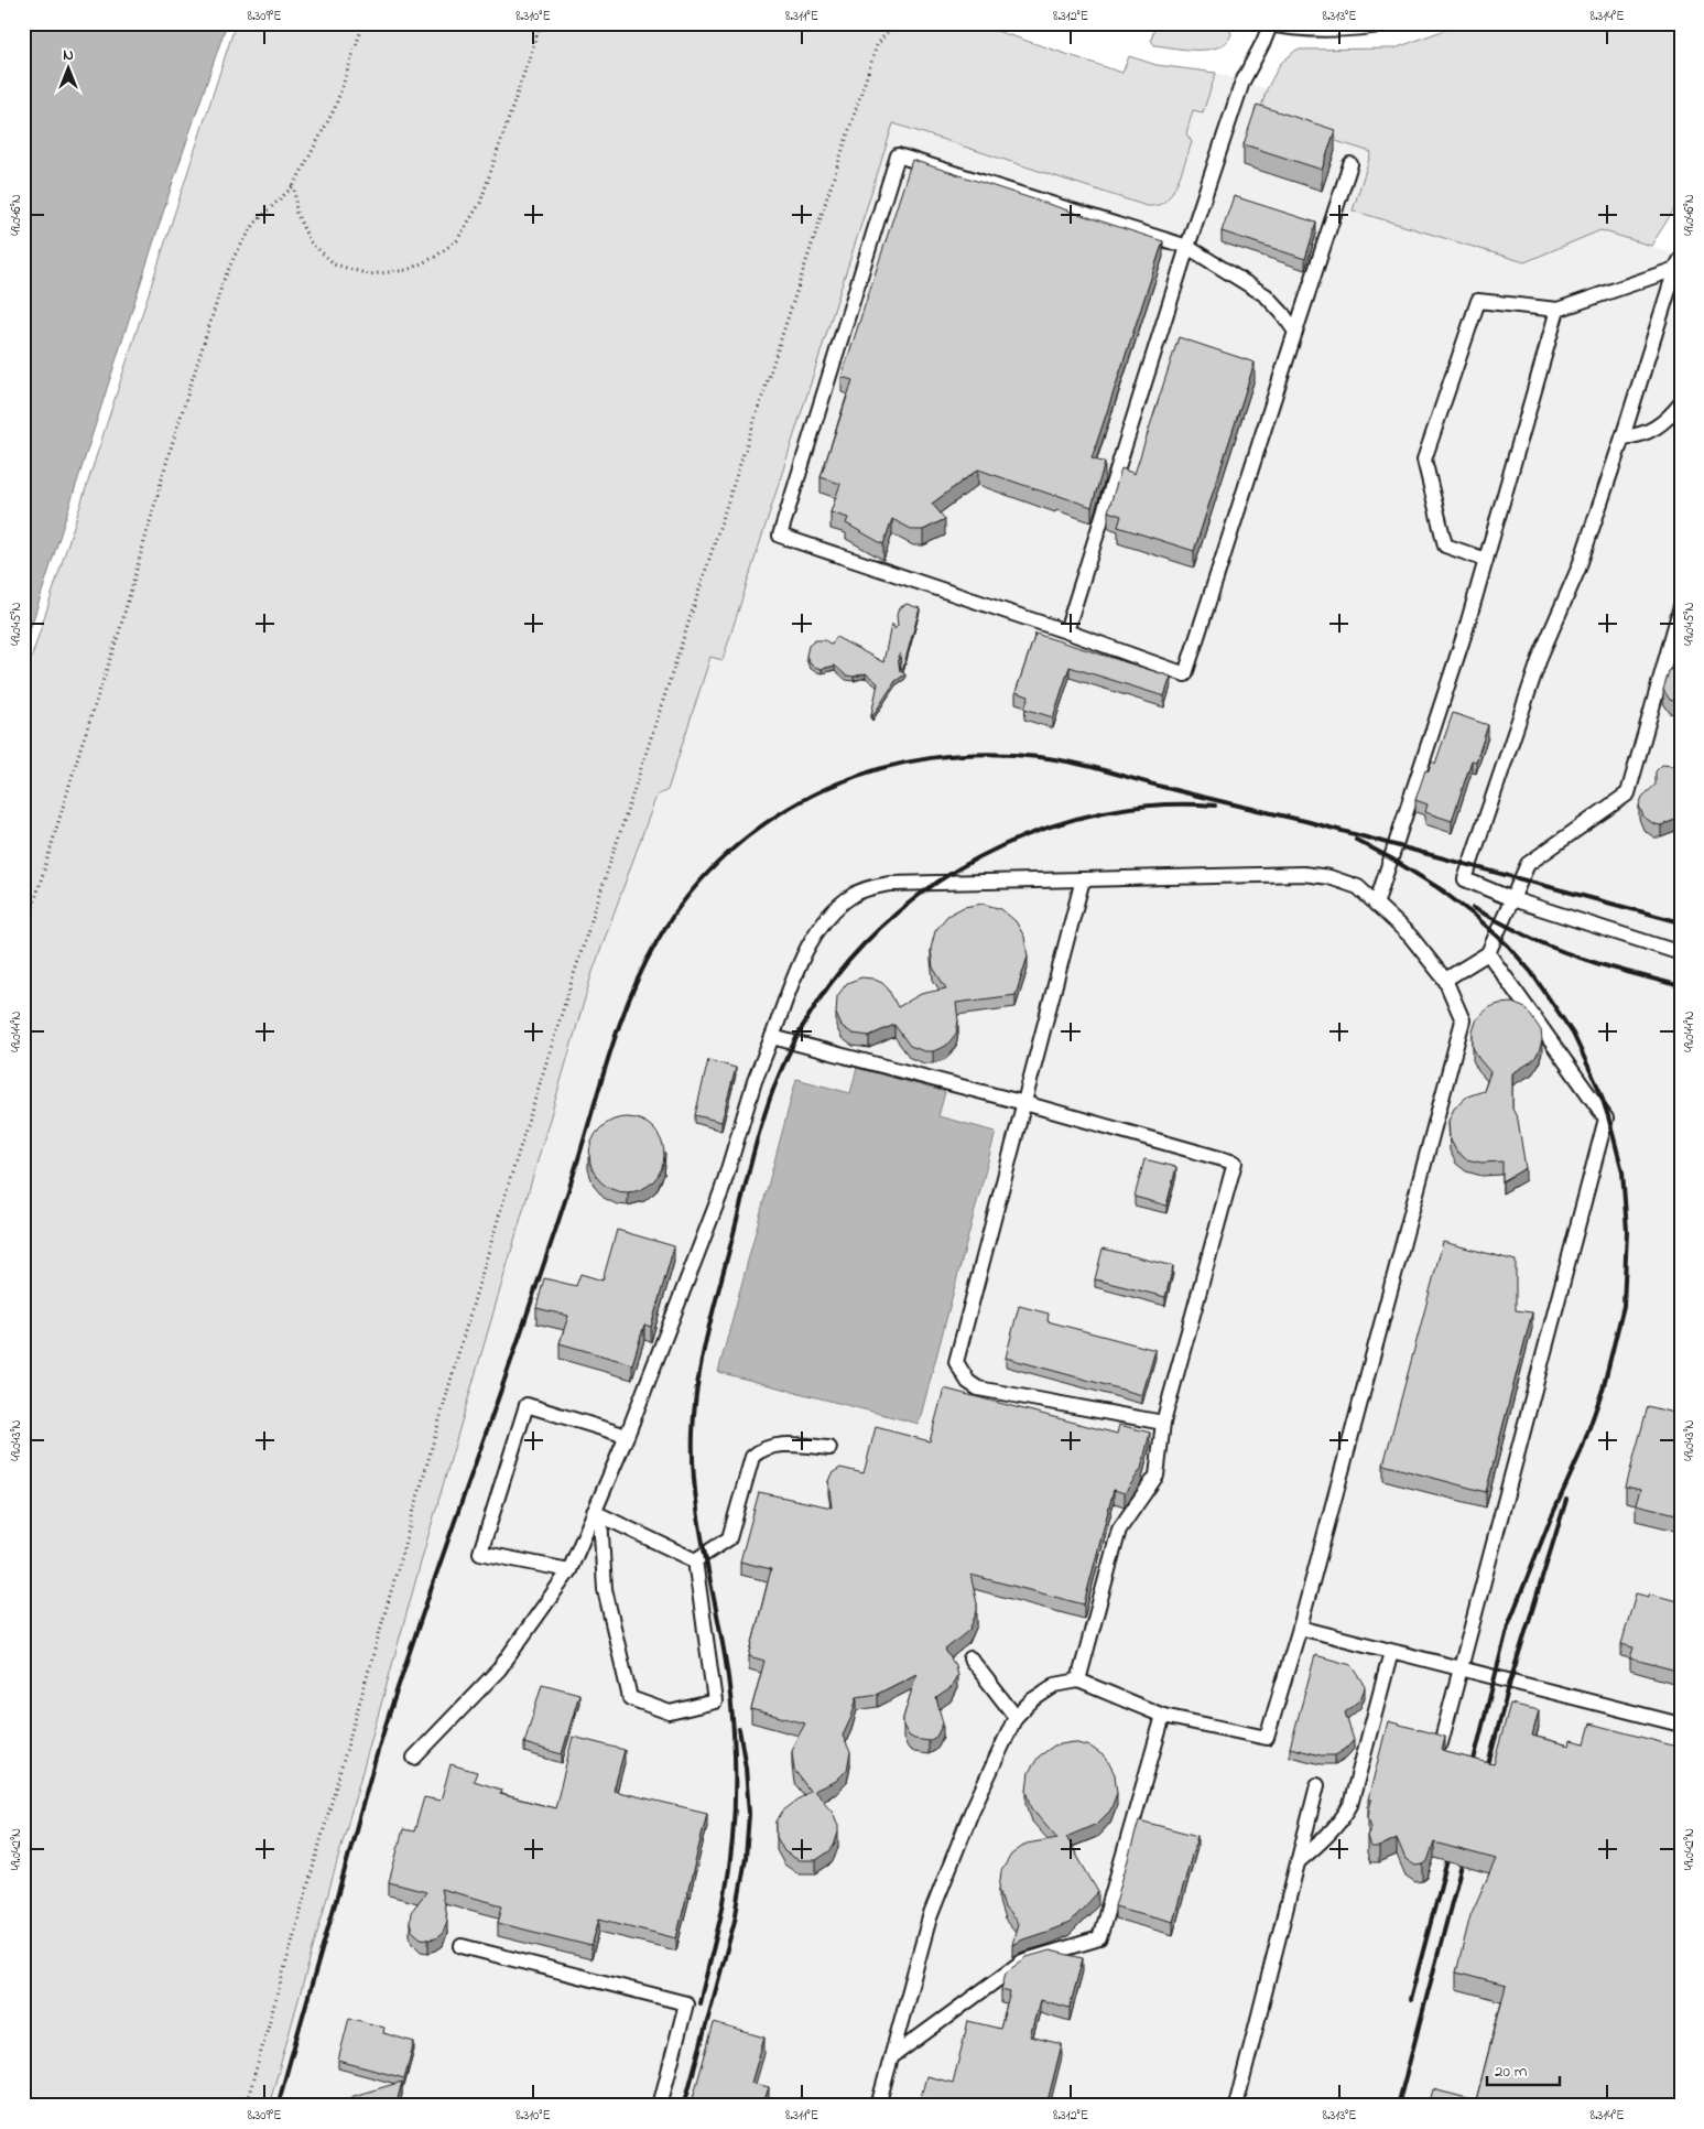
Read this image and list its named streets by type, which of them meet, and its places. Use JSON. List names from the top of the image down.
{
  "scale_bar": "20 m",
  "north": "top",
  "coordinates": [
    "8.309°E",
    "8.310°E",
    "8.311°E",
    "8.312°E",
    "8.313°E",
    "8.314°E",
    "49.046°N",
    "49.045°N",
    "49.044°N",
    "49.043°N",
    "49.042°N"
  ]
}
